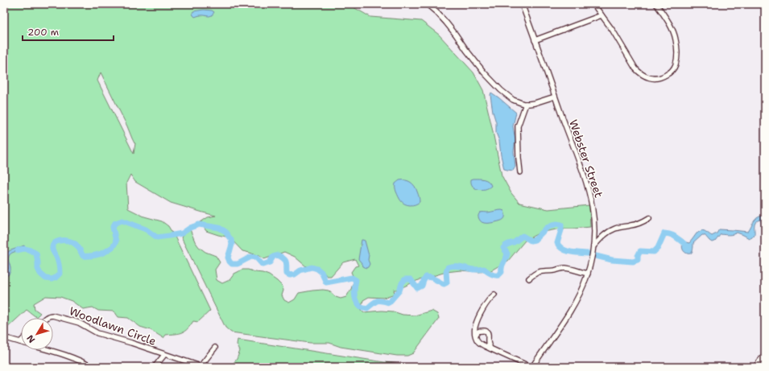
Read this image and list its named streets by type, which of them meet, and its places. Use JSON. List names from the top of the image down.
{
  "streets": {
    "street": ["Webster Street", "Woodlawn Circle"]
  },
  "scale_bar": "200 m",
  "north": "bottom left"
}
